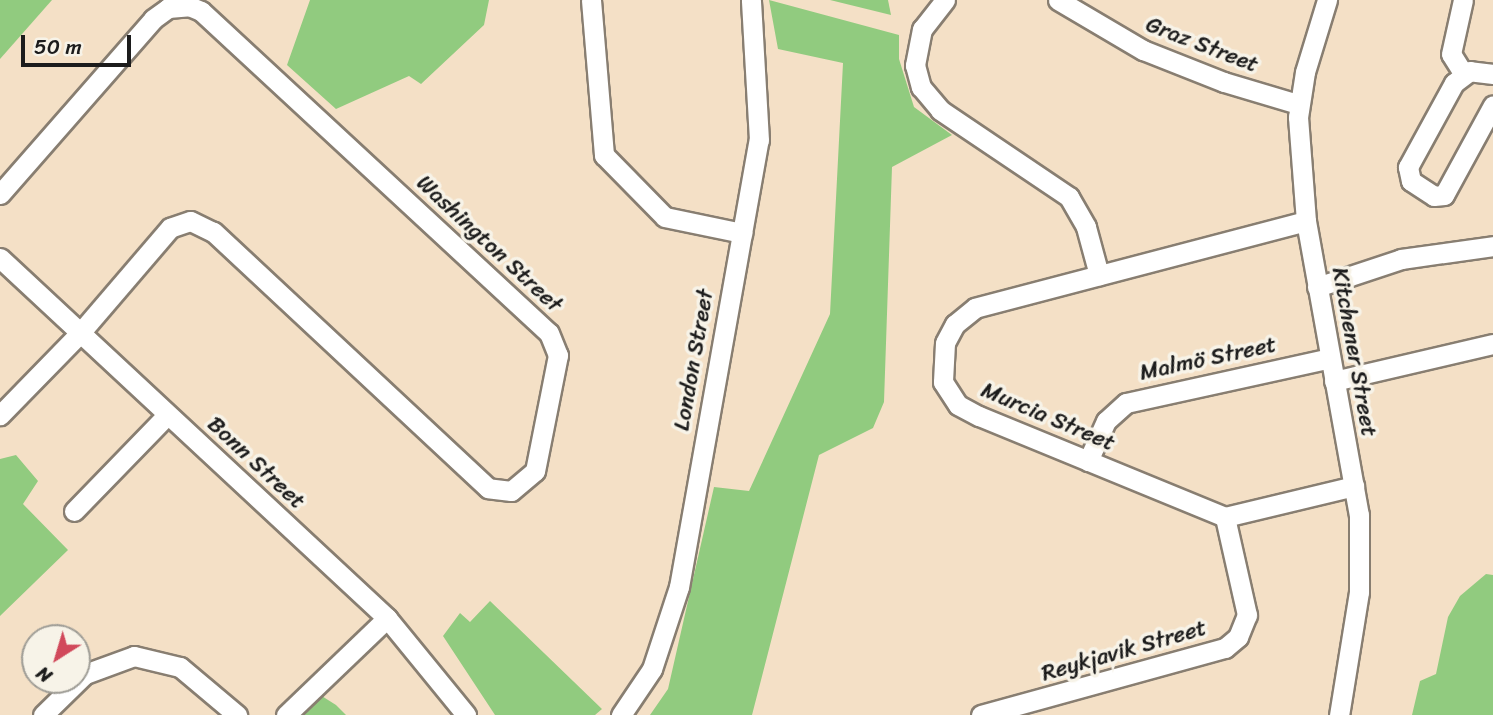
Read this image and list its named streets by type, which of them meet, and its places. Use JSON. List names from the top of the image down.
{
  "streets": {
    "street": [
      "Graz Street",
      "Washington Street",
      "Kitchener Street",
      "Malmö Street",
      "London Street",
      "Murcia Street",
      "Bonn Street",
      "Reykjavik Street"
    ]
  },
  "crossings": [
    ["Graz Street", "Kitchener Street"],
    ["Washington Street", "Bonn Street"],
    ["Kitchener Street", "Malmö Street"],
    ["Kitchener Street", "Murcia Street"],
    ["Malmö Street", "Murcia Street"],
    ["Murcia Street", "Reykjavik Street"]
  ],
  "scale_bar": "50 m",
  "north": "bottom left"
}
